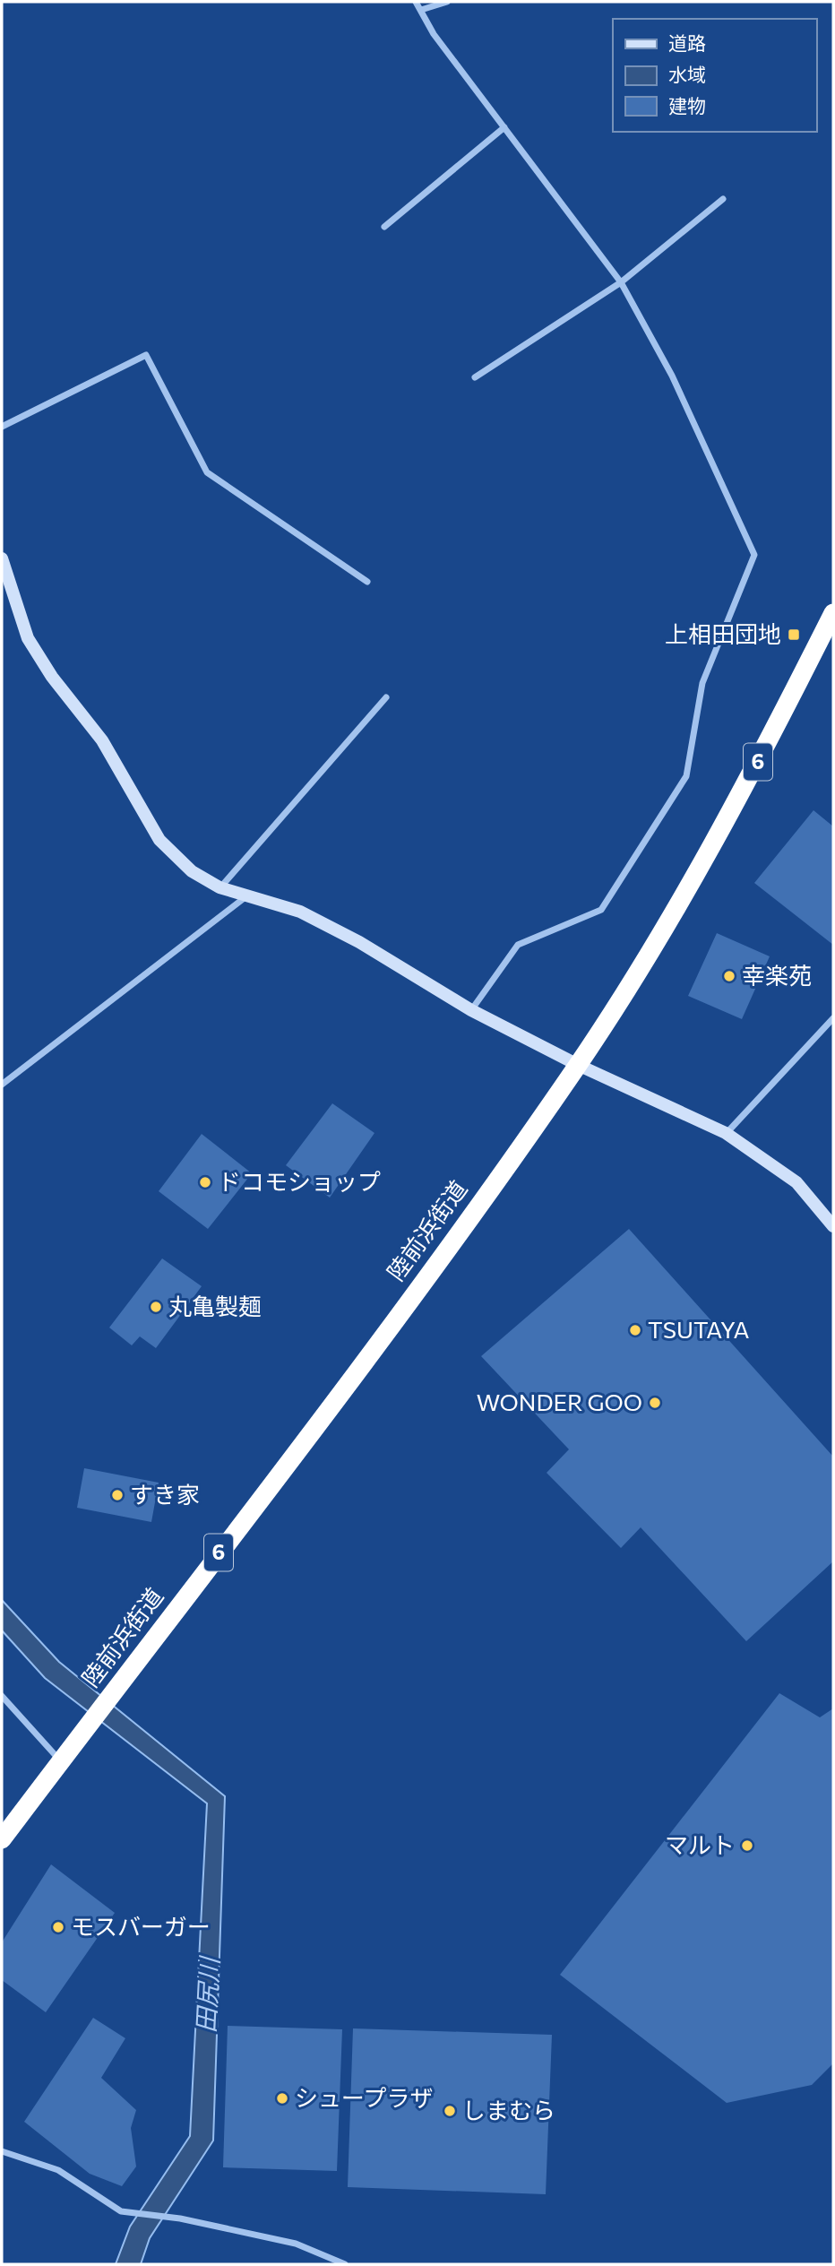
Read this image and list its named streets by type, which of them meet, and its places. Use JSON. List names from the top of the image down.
{
  "streets": {
    "highway": ["6", "陸前浜街道"]
  },
  "water": ["田尻川"],
  "places": {
    "transit": ["上相田団地"],
    "other": [
      "幸楽苑",
      "ドコモショップ",
      "丸亀製麺",
      "TSUTAYA",
      "WONDER GOO",
      "すき家",
      "マルト",
      "モスバーガー",
      "シュープラザ",
      "しまむら"
    ]
  },
  "legend": ["道路", "水域", "建物"]
}
